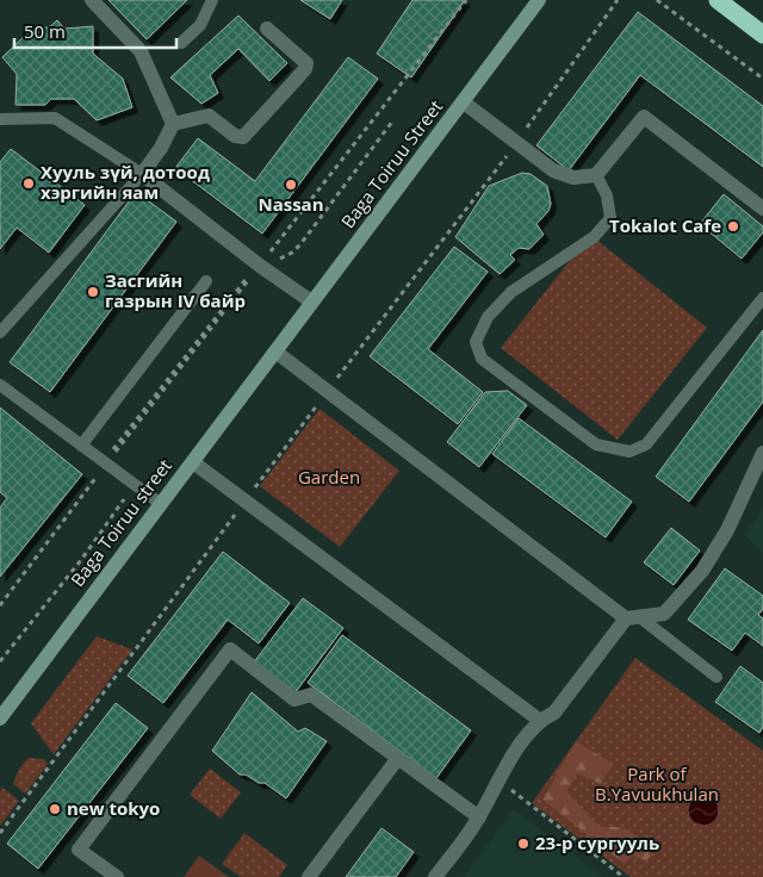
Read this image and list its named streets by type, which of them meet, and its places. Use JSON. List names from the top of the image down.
{
  "streets": {
    "main road": ["Baga Toiruu Street", "Baga Toiruu street"]
  },
  "crossings": [
    ["Baga Toiruu Street", "Baga Toiruu street"]
  ],
  "parks": ["Garden", "Park of B.Yavuukhulan"],
  "places": [
    "Хууль зүй, дотоод хэргийн яам",
    "Nassan",
    "Tokalot Cafe",
    "Засгийн газрын IV байр",
    "new tokyo",
    "23-р сургууль"
  ],
  "scale_bar": "50 m"
}
